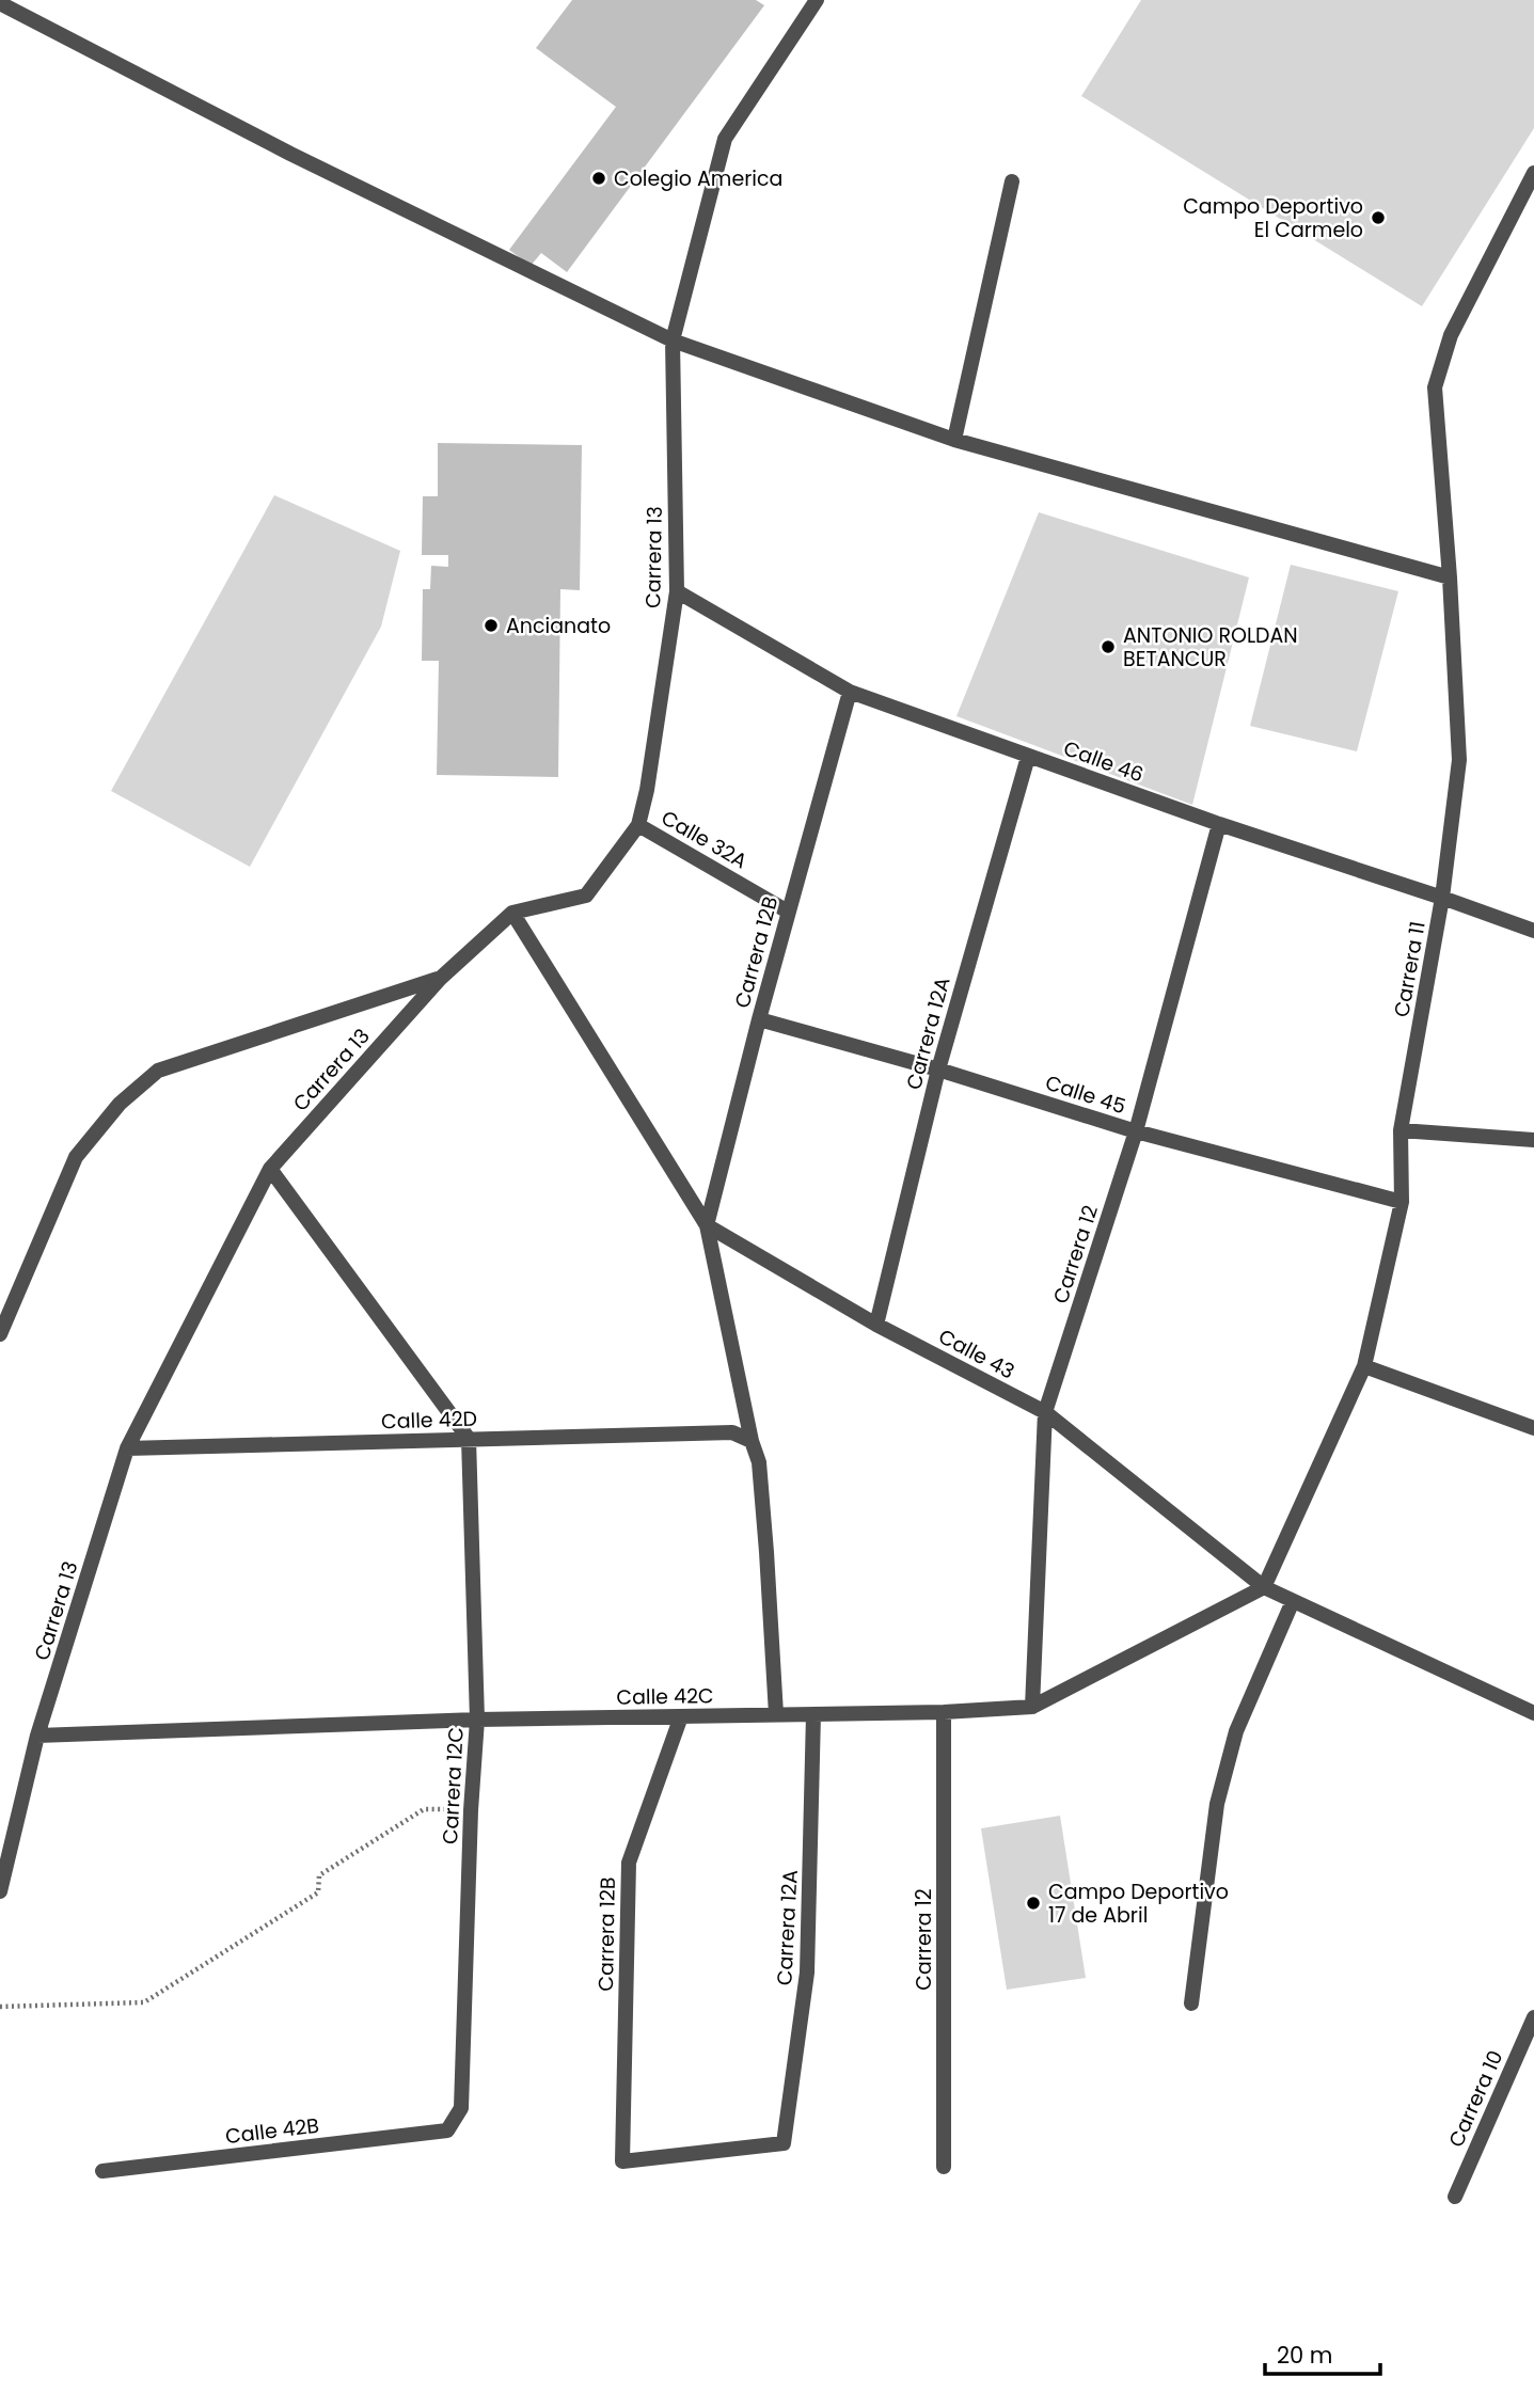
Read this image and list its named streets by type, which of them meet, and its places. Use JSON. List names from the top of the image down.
{
  "streets": {
    "street": [
      "Carrera 13",
      "Calle 46",
      "Calle 32A",
      "Carrera 12B",
      "Carrera 11",
      "Carrera 12A",
      "Calle 45",
      "Carrera 12",
      "Calle 43",
      "Calle 42D",
      "Calle 42C",
      "Carrera 12C",
      "Carrera 10",
      "Calle 42B"
    ]
  },
  "crossings": [
    ["Carrera 13", "Calle 46"],
    ["Carrera 13", "Calle 32A"],
    ["Carrera 13", "Calle 43"],
    ["Carrera 13", "Calle 42D"],
    ["Carrera 13", "Calle 42C"],
    ["Calle 46", "Carrera 12B"],
    ["Calle 46", "Carrera 11"],
    ["Calle 46", "Carrera 12A"],
    ["Calle 46", "Carrera 12"],
    ["Calle 32A", "Carrera 12B"],
    ["Carrera 12B", "Carrera 12A"],
    ["Carrera 12B", "Calle 45"],
    ["Carrera 12B", "Calle 43"],
    ["Carrera 12B", "Calle 42C"],
    ["Carrera 11", "Calle 45"],
    ["Carrera 11", "Calle 43"],
    ["Carrera 11", "Calle 42C"],
    ["Carrera 12A", "Calle 45"],
    ["Carrera 12A", "Calle 43"],
    ["Carrera 12A", "Calle 42C"],
    ["Calle 45", "Carrera 12"],
    ["Carrera 12", "Calle 43"],
    ["Carrera 12", "Calle 42C"],
    ["Calle 43", "Calle 42C"],
    ["Calle 42D", "Carrera 12C"],
    ["Calle 42C", "Carrera 12C"],
    ["Carrera 12C", "Calle 42B"]
  ],
  "places": [
    "Colegio America",
    "Campo Deportivo El Carmelo",
    "Ancianato",
    "ANTONIO ROLDAN BETANCUR",
    "Campo Deportivo 17 de Abril"
  ],
  "scale_bar": "20 m"
}
